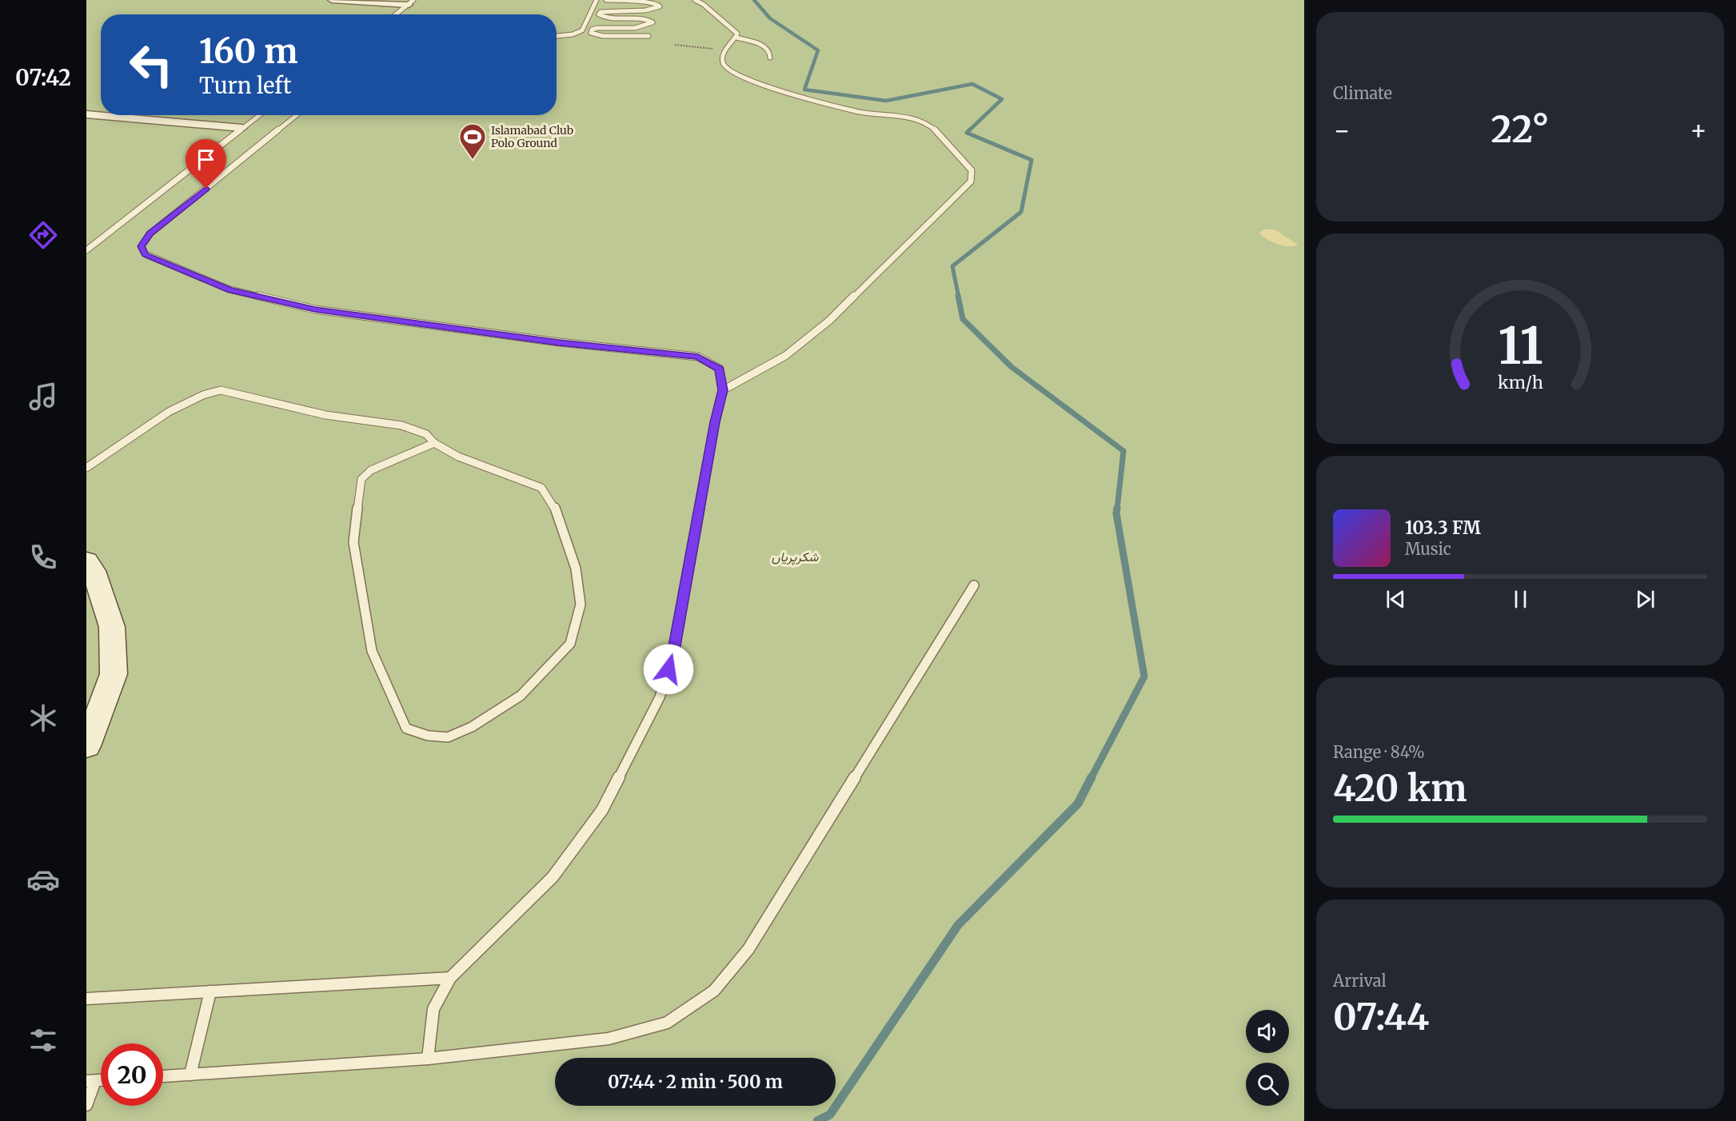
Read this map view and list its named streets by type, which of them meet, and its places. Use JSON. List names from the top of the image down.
{
  "parks": ["شکرپریاں"],
  "places": {
    "sports": ["Islamabad Club Polo Ground"]
  },
  "page": {
    "tabs": "07:42",
    "tile": [
      "Climate",
      ["Range · 84%", "420 km"],
      ["Arrival", "07:44"]
    ],
    "turn": ["160 m", "Turn left"],
    "heat": ["−", "22°", "+"],
    "song": ["103.3 FM", "Music"],
    "limit": "20",
    "trip": "07:44 · 2 min · 500 m",
    "gauge": ["11", "km/h"]
  }
}
